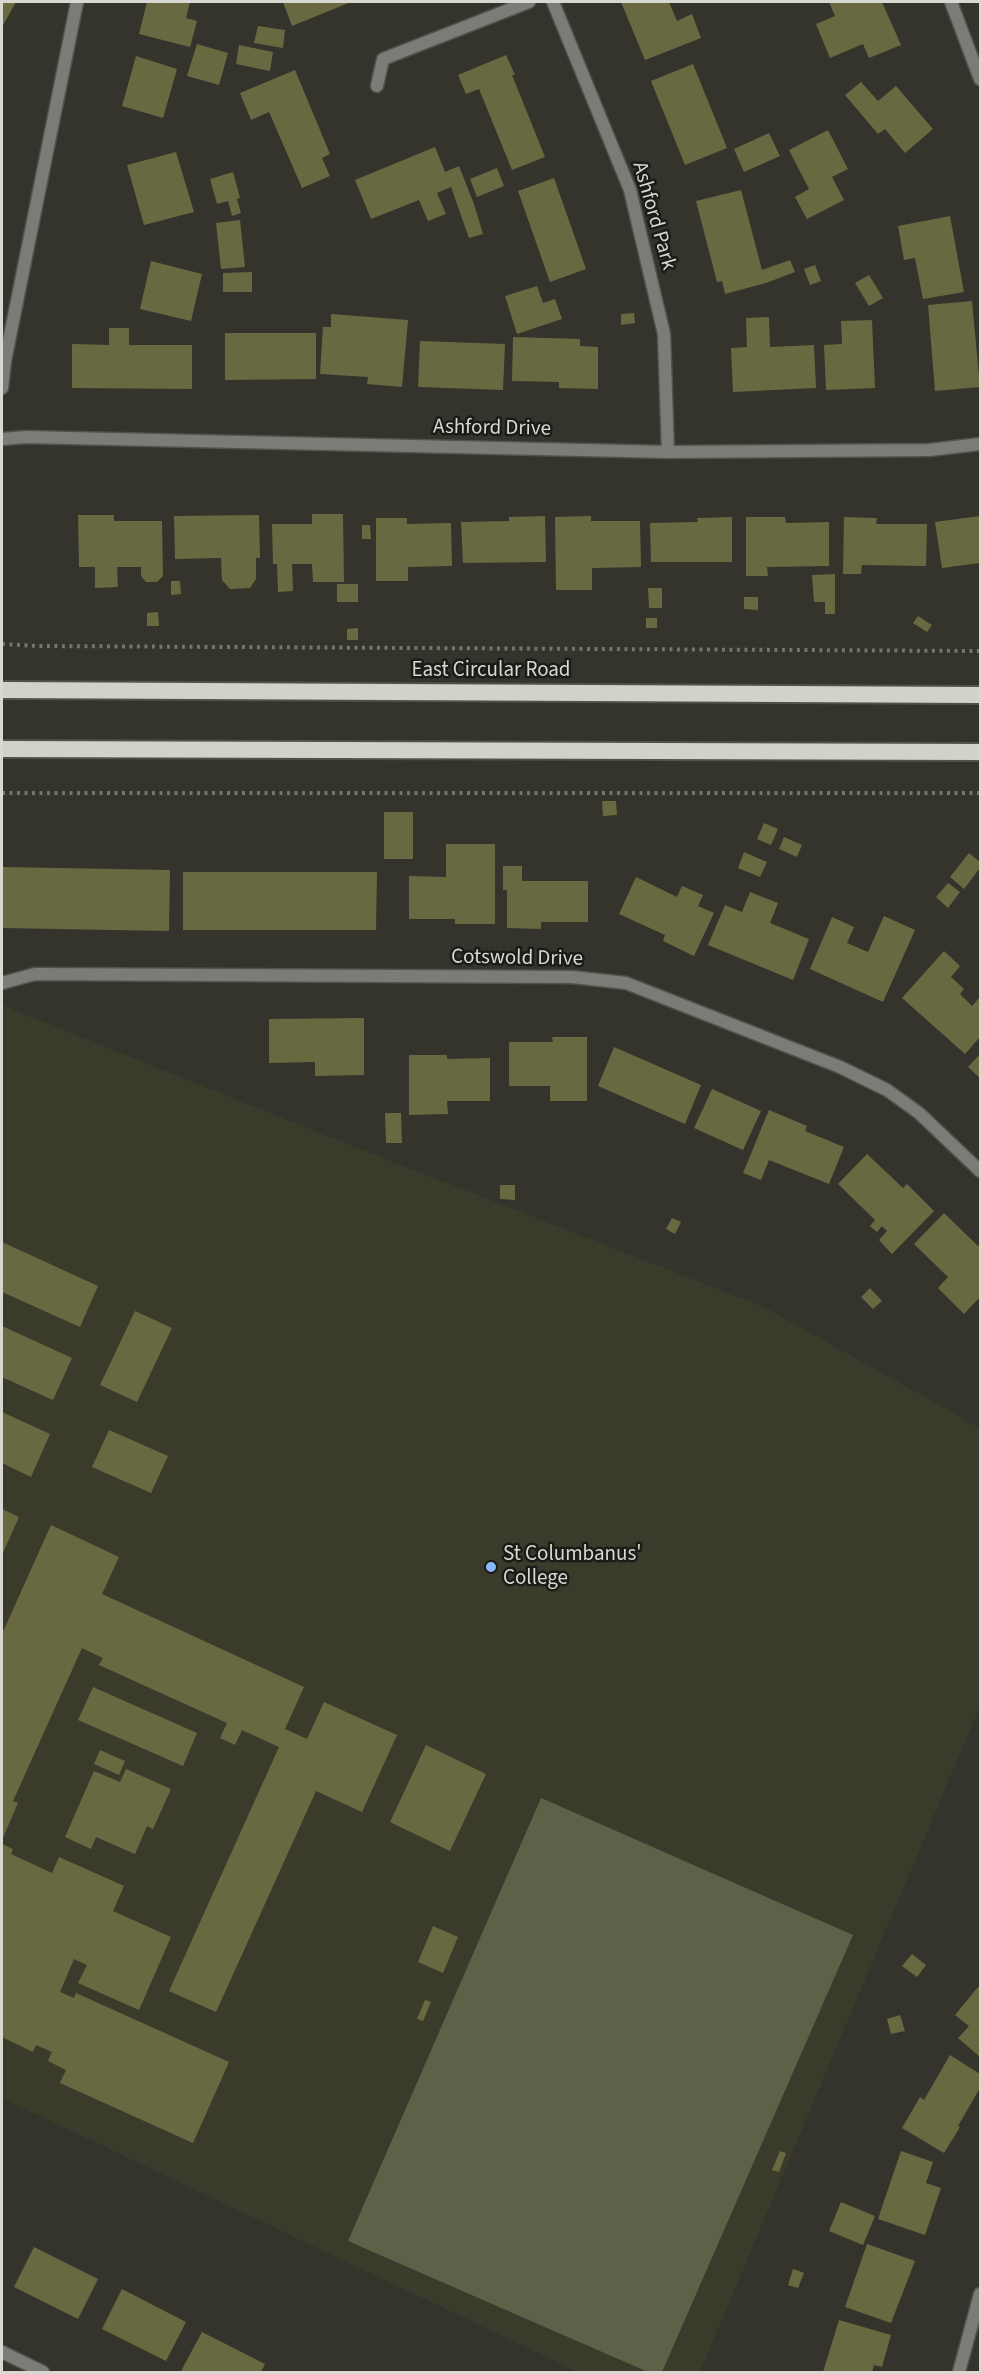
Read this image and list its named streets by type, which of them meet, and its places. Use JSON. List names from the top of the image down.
{
  "streets": {
    "highway": ["East Circular Road"],
    "street": ["Ashford Park", "Ashford Drive", "Cotswold Drive"]
  },
  "crossings": [
    ["Ashford Park", "Ashford Drive"]
  ],
  "places": ["St Columbanus' College"]
}
